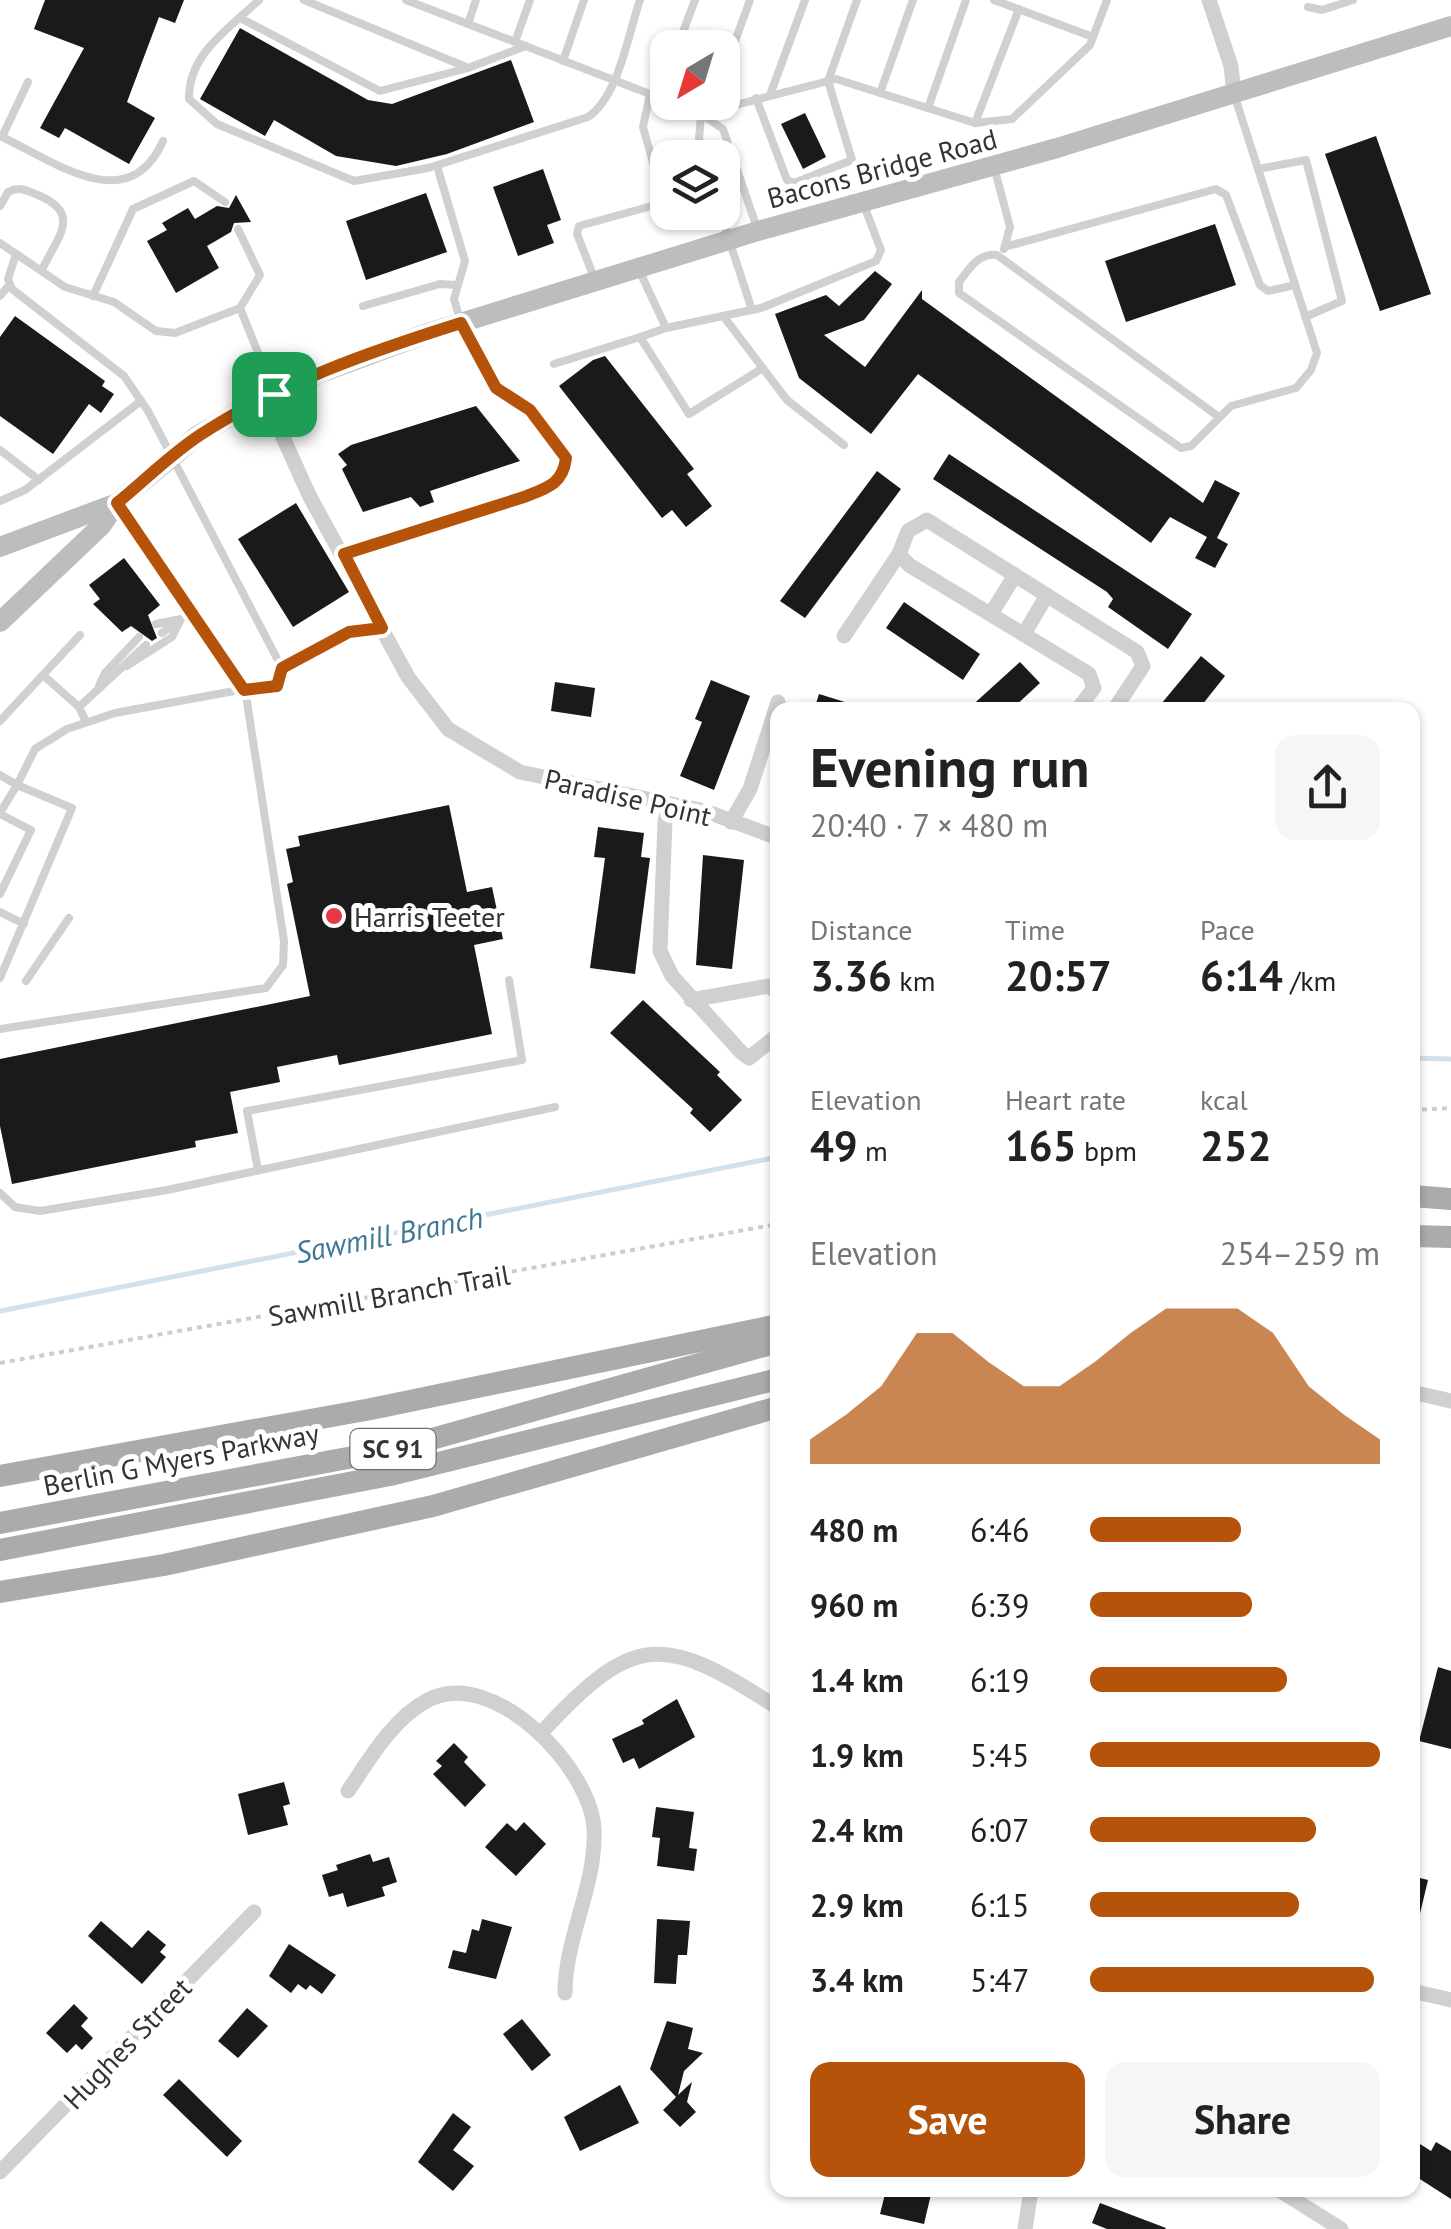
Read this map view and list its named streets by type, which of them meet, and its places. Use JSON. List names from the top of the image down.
{
  "streets": {
    "main road": ["Bacons Bridge Road", "SC 91", "Berlin G Myers Parkway"],
    "street": ["Paradise Point", "Hughes Street"],
    "path": ["Sawmill Branch Trail"]
  },
  "crossings": [
    ["Bacons Bridge Road", "Paradise Point"]
  ],
  "water": ["Sawmill Branch"],
  "places": ["Harris Teeter"],
  "north": "bottom left",
  "page": {
    "heading": ["Evening run", "20:40 · 7 × 480 m"],
    "stats": [
      ["Distance", "3.36 km"],
      ["Time", "20:57"],
      ["Pace", "6:14 /km"],
      ["Elevation", "49 m"],
      ["Heart rate", "165 bpm"],
      ["kcal", "252"]
    ],
    "chart": ["Elevation", "254–259 m"],
    "list": [
      {
        "name": "480 m",
        "note": "6:46"
      },
      {
        "name": "960 m",
        "note": "6:39"
      },
      {
        "name": "1.4 km",
        "note": "6:19"
      },
      {
        "name": "1.9 km",
        "note": "5:45"
      },
      {
        "name": "2.4 km",
        "note": "6:07"
      },
      {
        "name": "2.9 km",
        "note": "6:15"
      },
      {
        "name": "3.4 km",
        "note": "5:47"
      }
    ],
    "buttons": ["Save", "Share"]
  }
}
